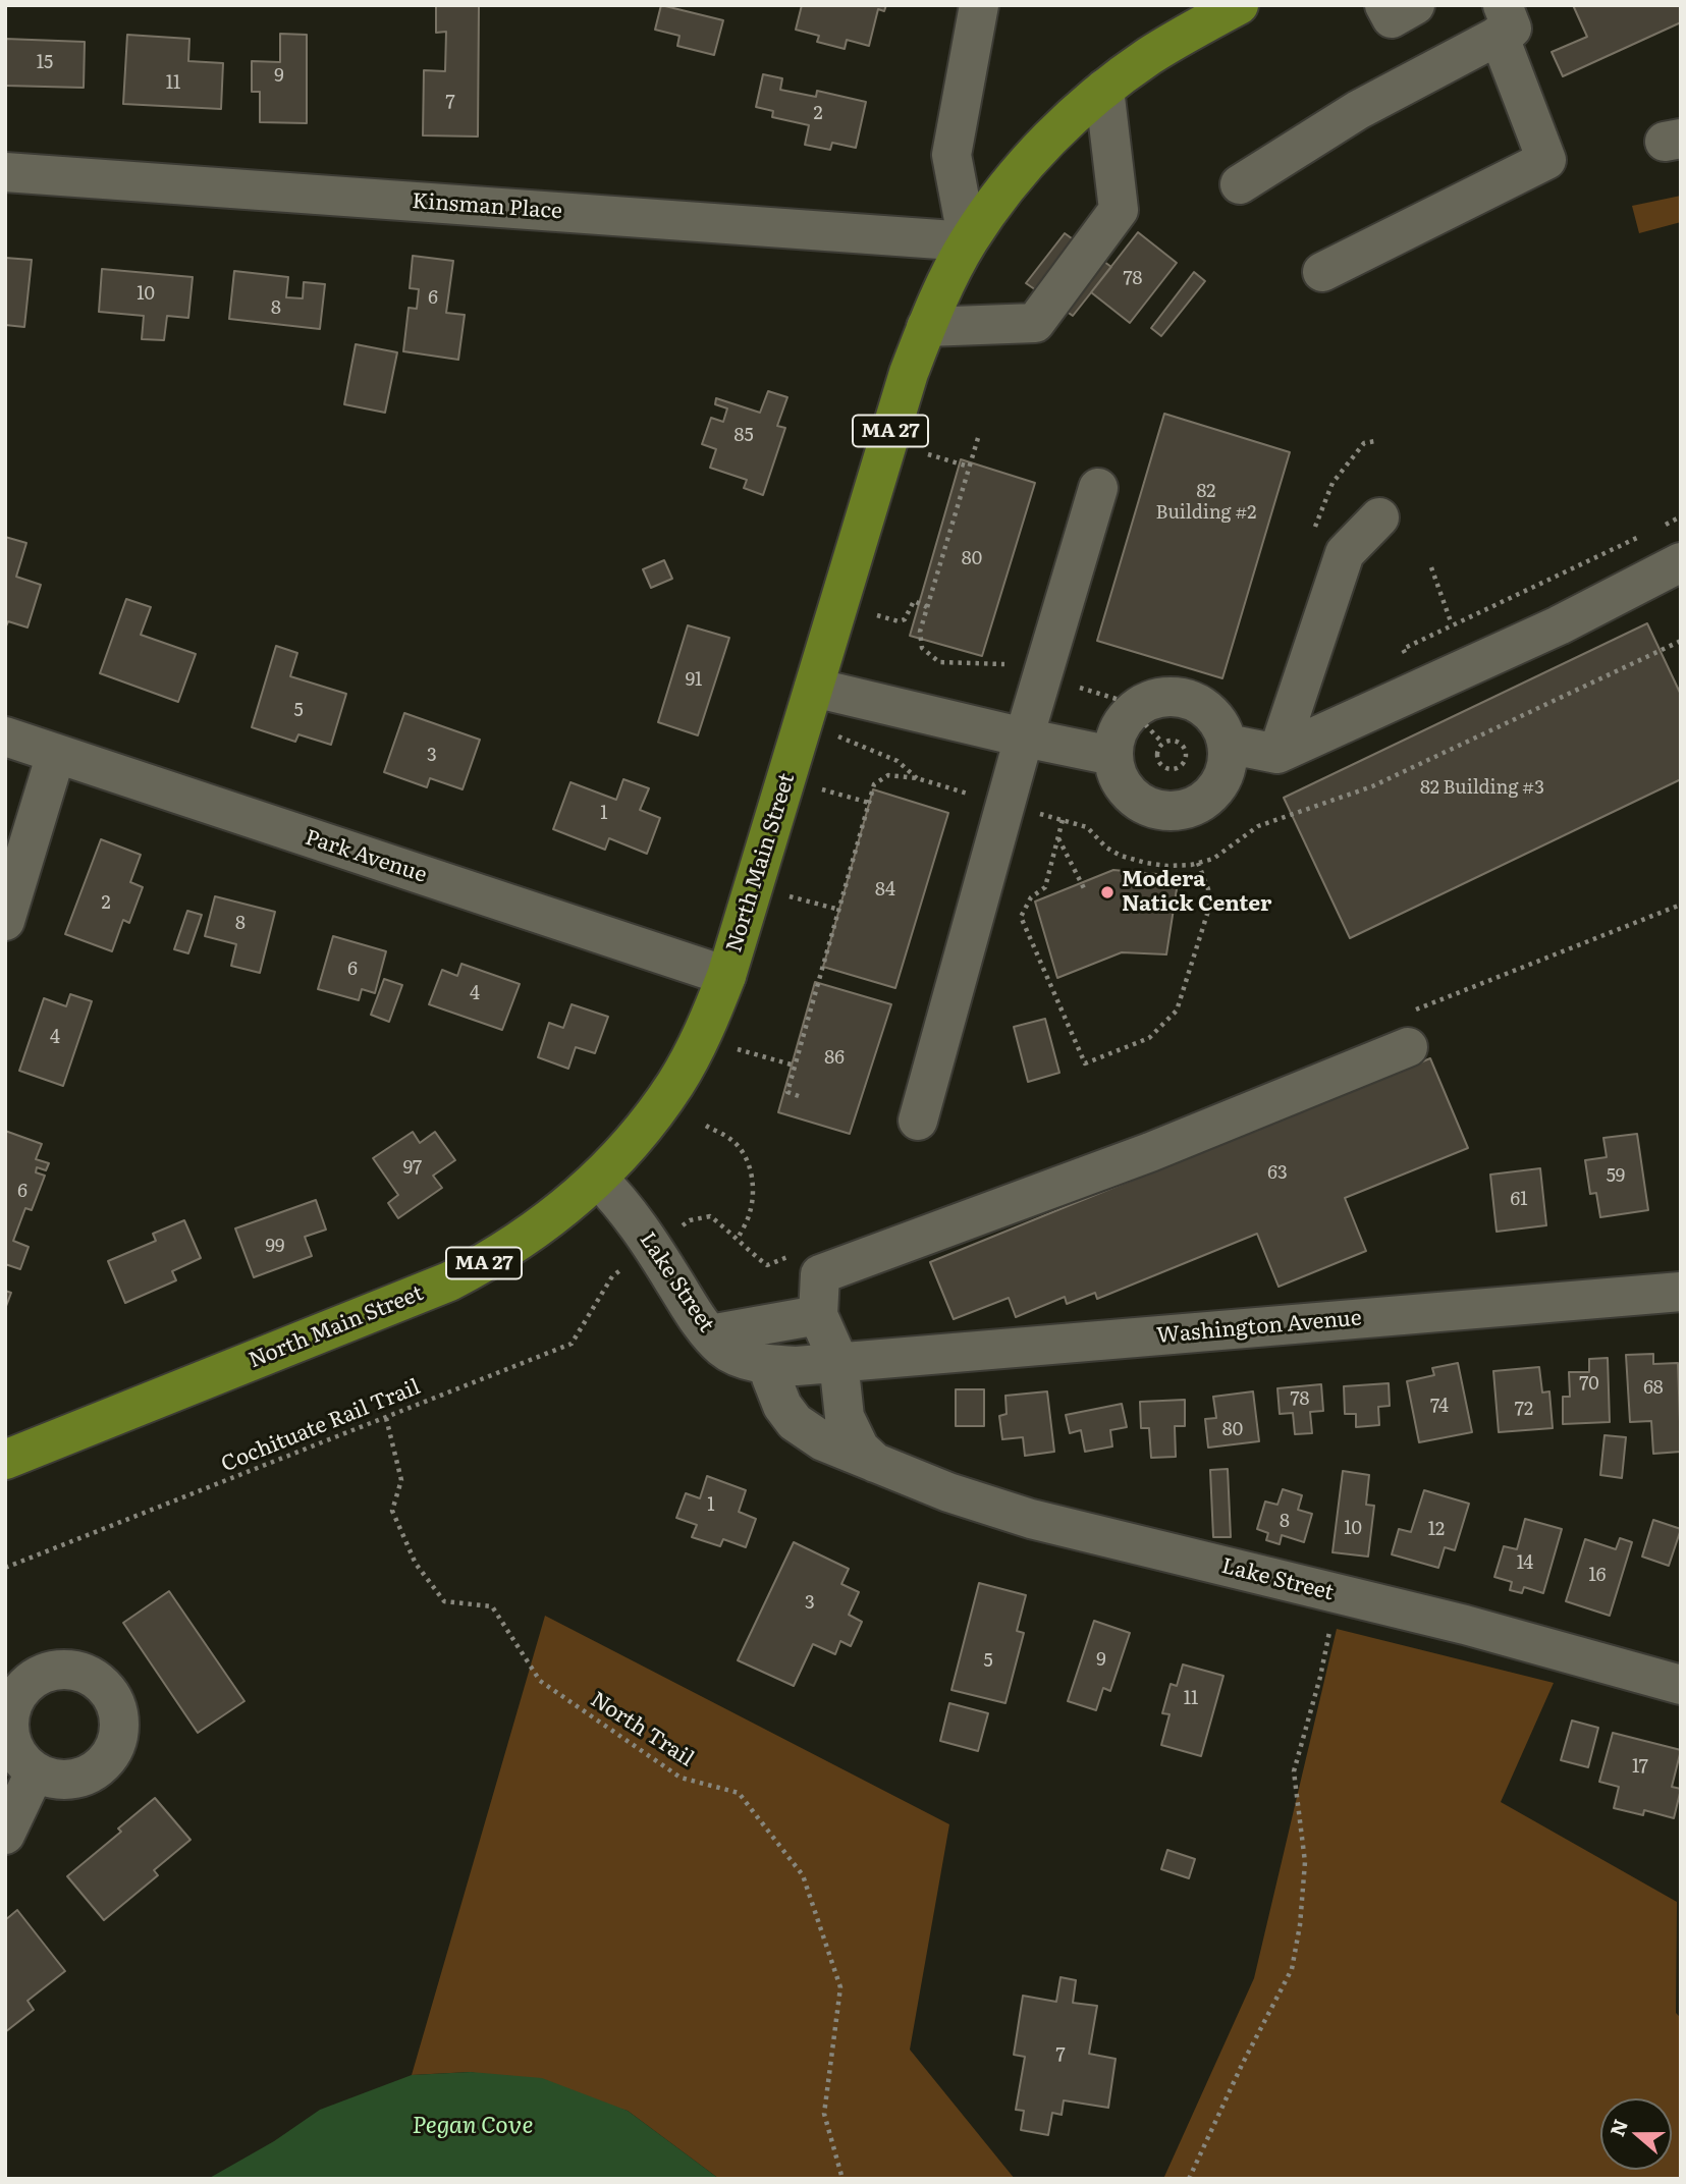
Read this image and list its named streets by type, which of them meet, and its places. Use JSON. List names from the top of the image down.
{
  "streets": {
    "main road": ["MA 27", "North Main Street"],
    "street": [
      "Kinsman Place",
      "Park Avenue",
      "Lake Street",
      "Washington Avenue"
    ],
    "path": ["Cochituate Rail Trail", "North Trail"]
  },
  "crossings": [
    ["Kinsman Place", "North Main Street"],
    ["Park Avenue", "North Main Street"],
    ["North Main Street", "Lake Street"],
    ["Lake Street", "Washington Avenue"],
    ["Cochituate Rail Trail", "North Trail"]
  ],
  "water": ["Pegan Cove"],
  "places": ["Modera Natick Center"],
  "house_numbers": [
    "15",
    "9",
    "11",
    "7",
    "2",
    "78",
    "10",
    "6",
    "8",
    "85",
    "82 Building #2",
    "80",
    "91",
    "5",
    "3",
    "82 Building #3",
    "1",
    "84",
    "2",
    "8",
    "6",
    "4",
    "4",
    "86",
    "97",
    "63",
    "59",
    "6",
    "61",
    "99",
    "70",
    "68",
    "78",
    "74",
    "72",
    "80",
    "1",
    "8",
    "10",
    "12",
    "14",
    "16",
    "3",
    "9",
    "5",
    "11",
    "17",
    "7"
  ],
  "north": "left"
}
